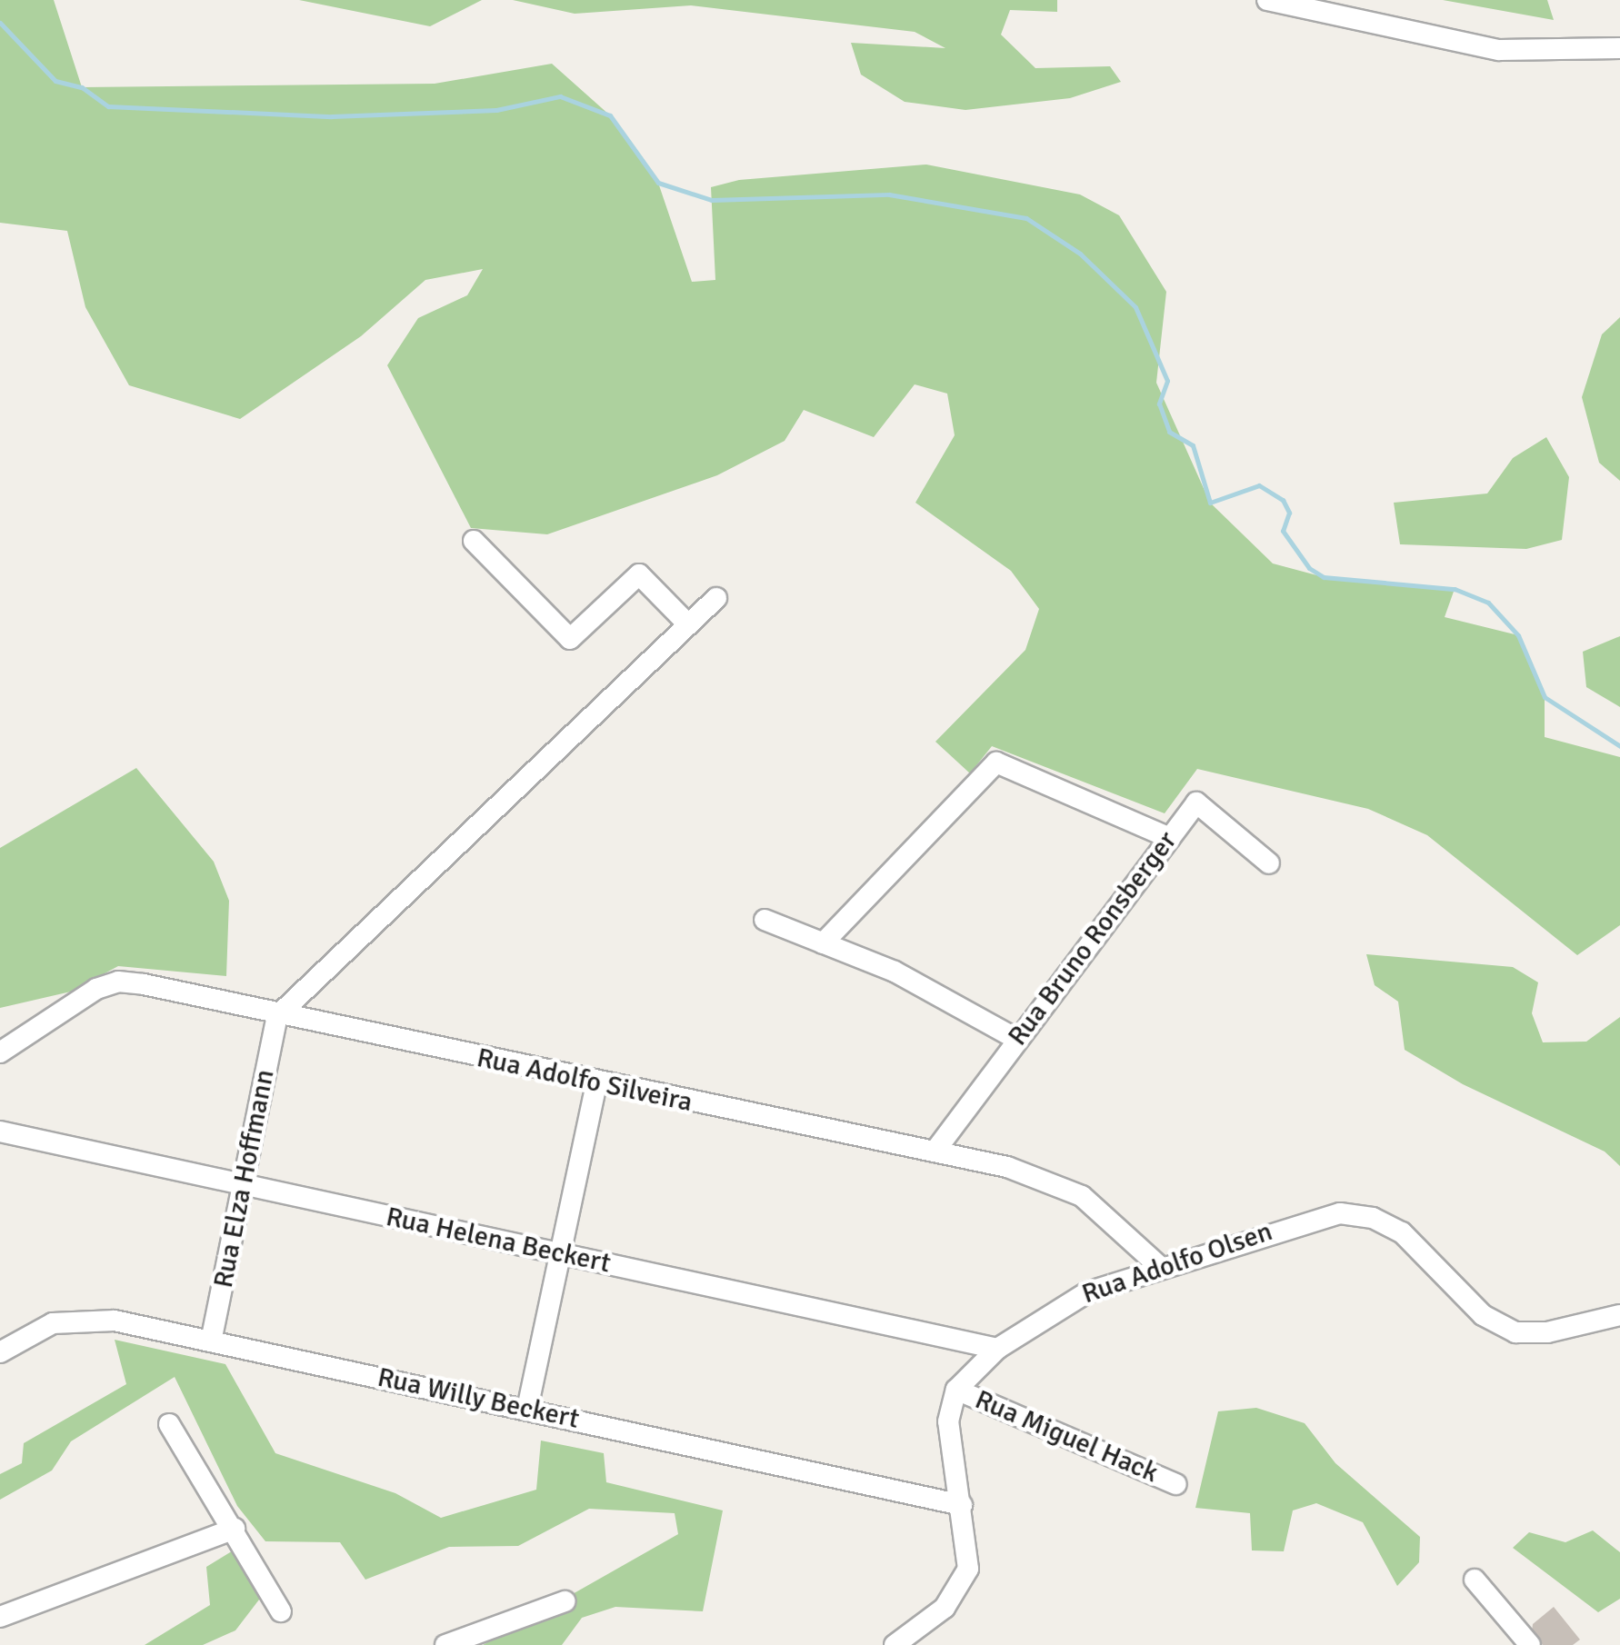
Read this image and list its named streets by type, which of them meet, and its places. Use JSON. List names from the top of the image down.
{
  "streets": {
    "street": [
      "Rua Bruno Ronsberger",
      "Rua Adolfo Silveira",
      "Rua Elza Hoffmann",
      "Rua Helena Beckert",
      "Rua Adolfo Olsen",
      "Rua Willy Beckert",
      "Rua Miguel Hack"
    ]
  },
  "crossings": [
    ["Rua Bruno Ronsberger", "Rua Adolfo Silveira"],
    ["Rua Adolfo Silveira", "Rua Elza Hoffmann"],
    ["Rua Adolfo Silveira", "Rua Adolfo Olsen"],
    ["Rua Elza Hoffmann", "Rua Helena Beckert"],
    ["Rua Elza Hoffmann", "Rua Willy Beckert"],
    ["Rua Helena Beckert", "Rua Adolfo Olsen"],
    ["Rua Adolfo Olsen", "Rua Miguel Hack"]
  ]
}
